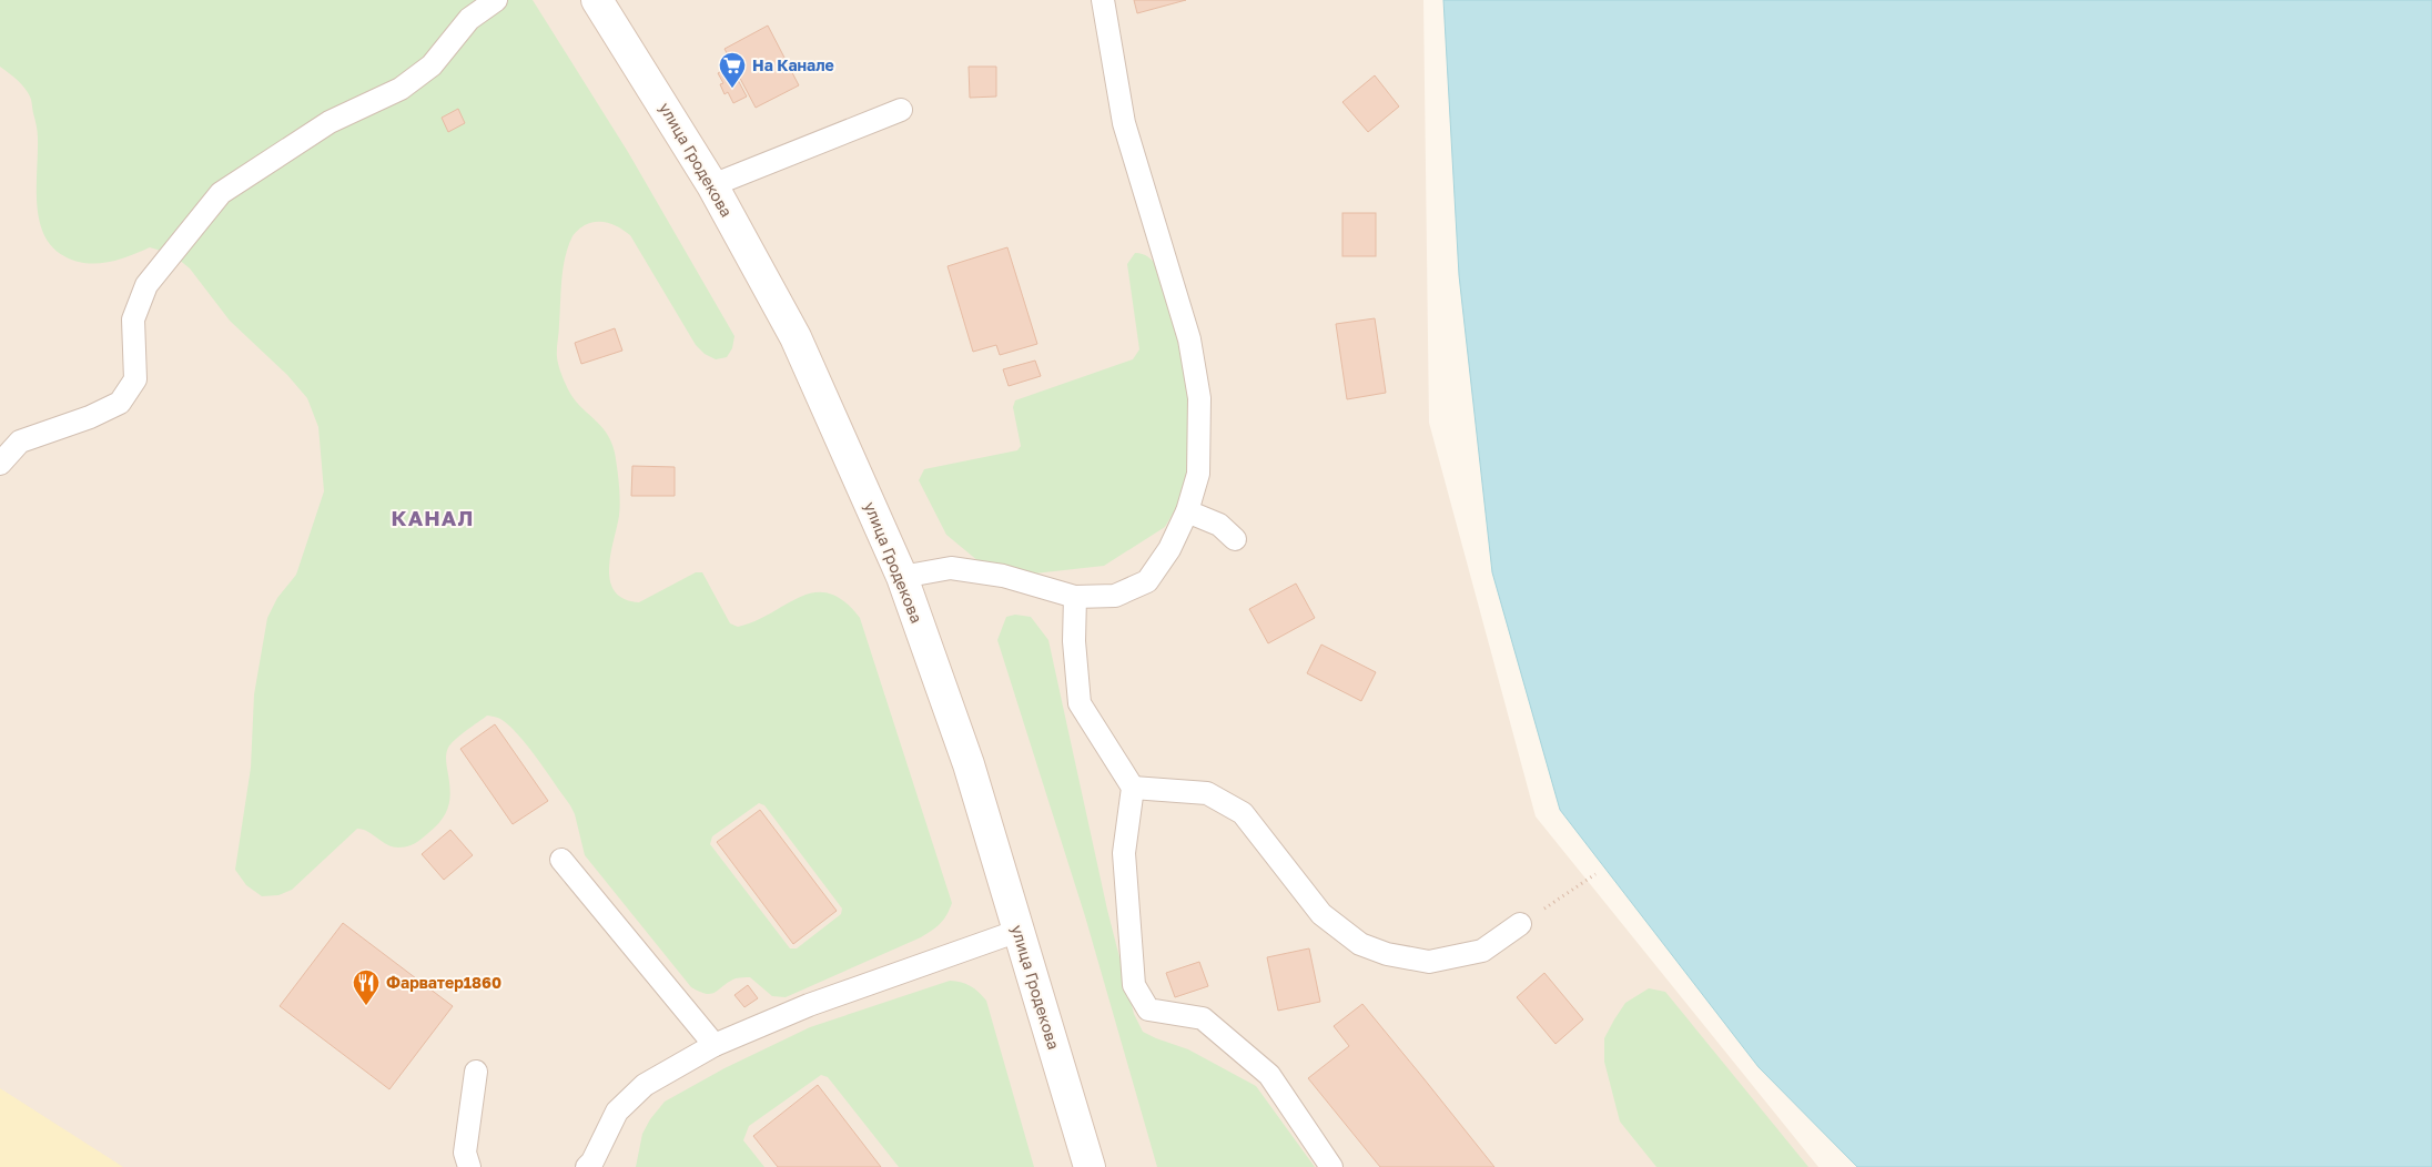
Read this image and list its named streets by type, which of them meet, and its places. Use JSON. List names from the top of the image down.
{
  "streets": {
    "main road": ["улица Гродекова"]
  },
  "districts": ["КАНАЛ"],
  "places": {
    "supermarket": ["На Канале"],
    "restaurant": ["Фарватер1860"]
  }
}
